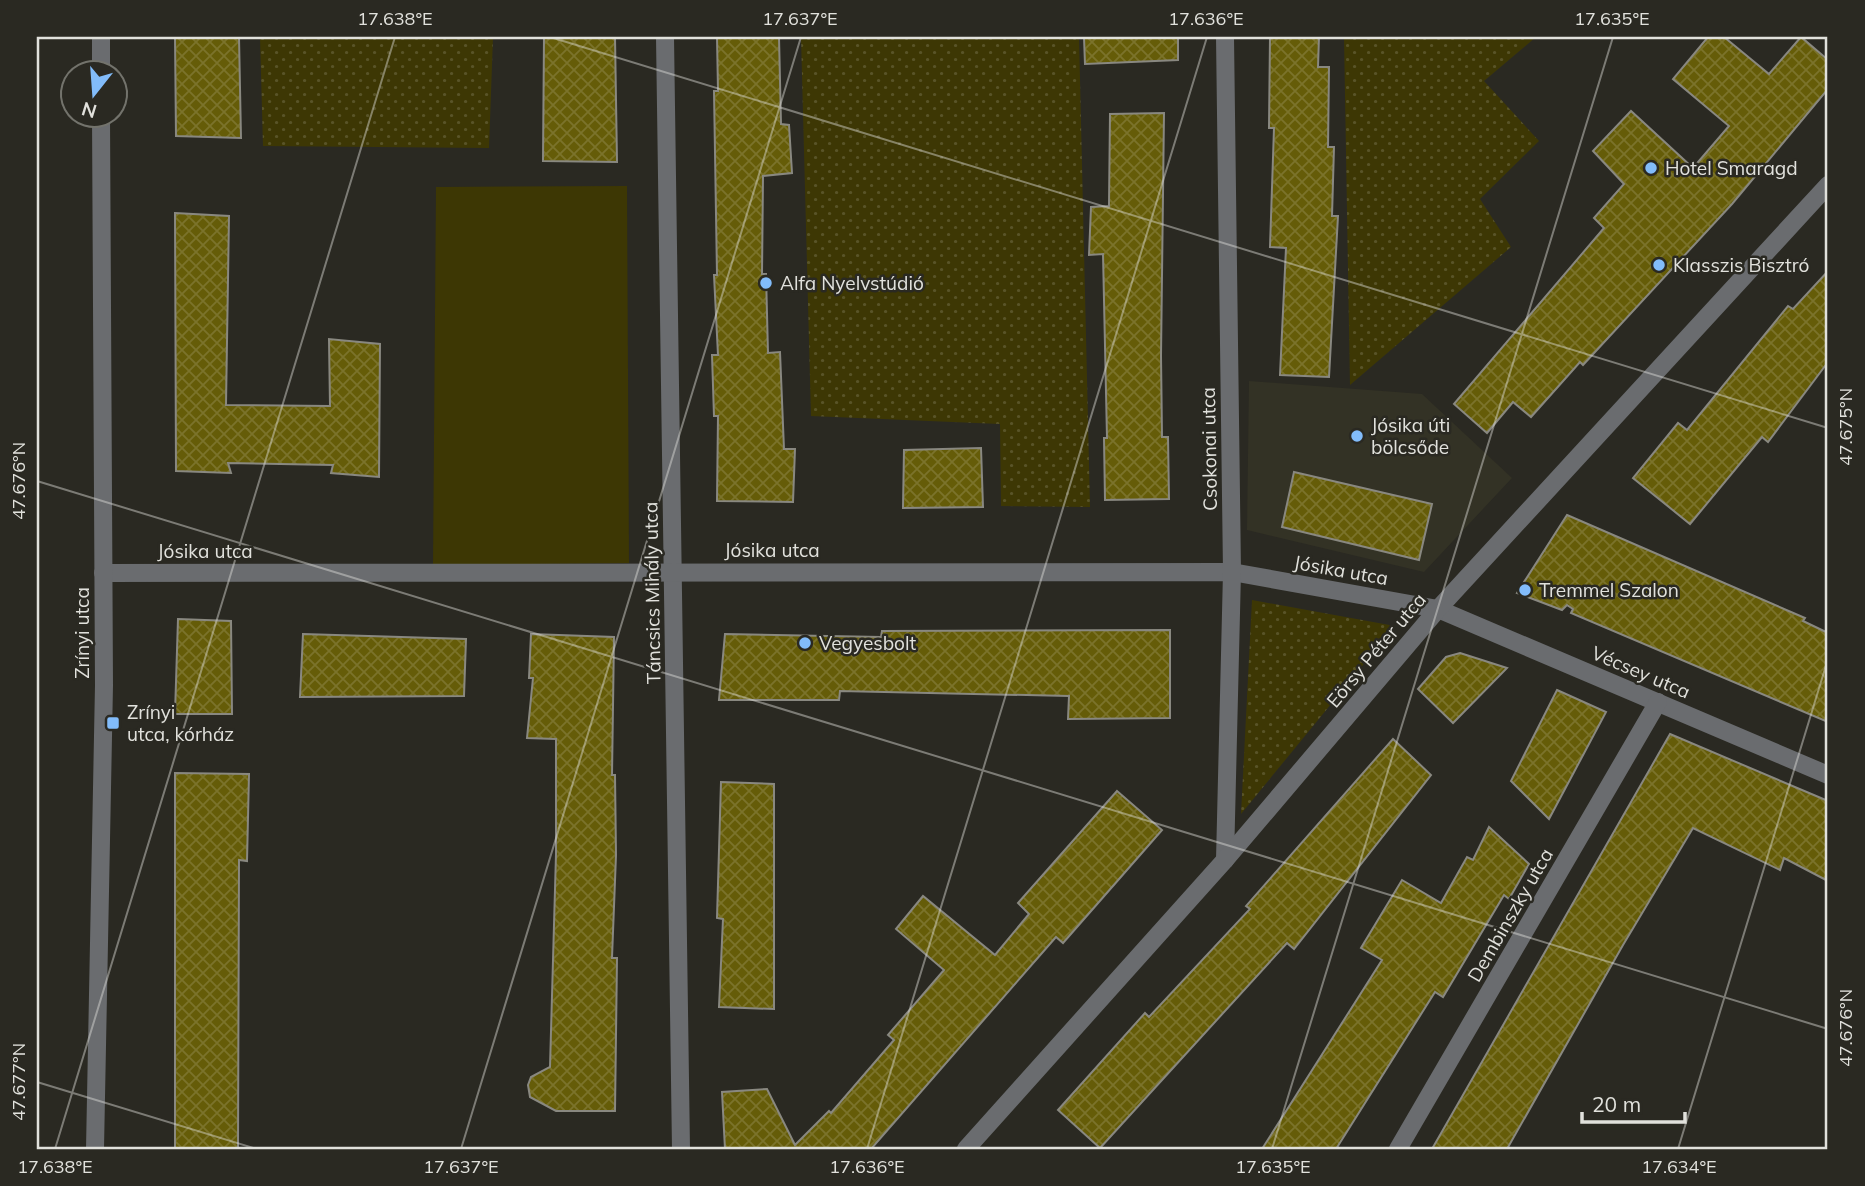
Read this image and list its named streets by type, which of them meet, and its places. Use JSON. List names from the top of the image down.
{
  "streets": {
    "street": [
      "Csokonai utca",
      "Jósika utca",
      "Táncsics Mihály utca",
      "Zrínyi utca",
      "Eörsy Péter utca",
      "Vécsey utca",
      "Dembinszky utca"
    ]
  },
  "crossings": [
    ["Csokonai utca", "Jósika utca"],
    ["Csokonai utca", "Eörsy Péter utca"],
    ["Jósika utca", "Táncsics Mihály utca"],
    ["Jósika utca", "Zrínyi utca"],
    ["Jósika utca", "Eörsy Péter utca"],
    ["Jósika utca", "Vécsey utca"],
    ["Eörsy Péter utca", "Vécsey utca"],
    ["Vécsey utca", "Dembinszky utca"]
  ],
  "places": {
    "other": [
      "Hotel Smaragd",
      "Klasszis Bisztró",
      "Alfa Nyelvstúdió",
      "Jósika úti bölcsőde",
      "Tremmel Szalon",
      "Vegyesbolt"
    ],
    "transit": ["Zrínyi utca, kórház"]
  },
  "scale_bar": "20 m",
  "north": "bottom",
  "coordinates": [
    "17.638°E",
    "17.637°E",
    "17.636°E",
    "17.635°E",
    "47.675°N",
    "47.676°N",
    "47.677°N",
    "17.634°E"
  ]
}
